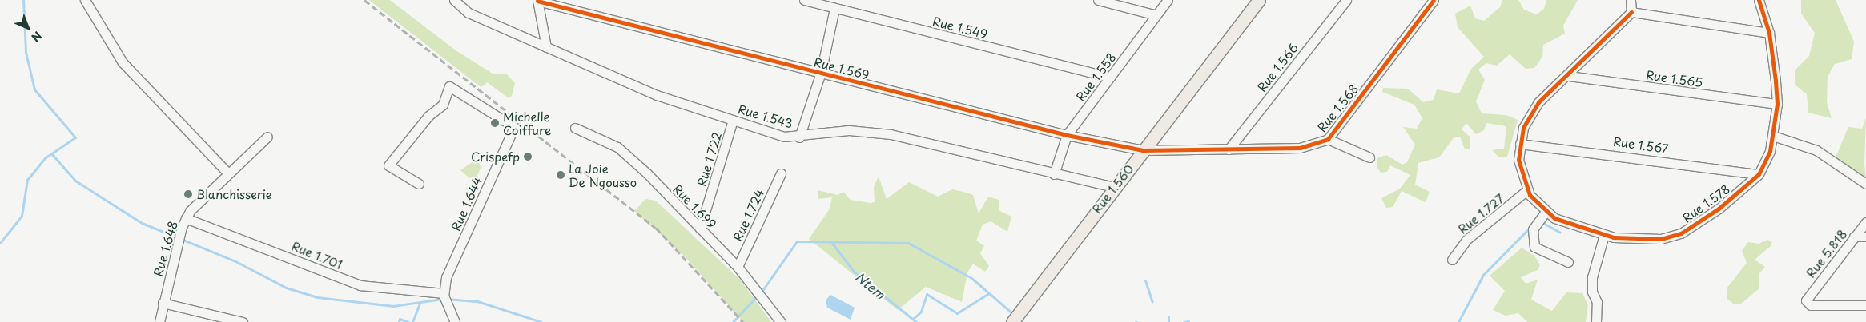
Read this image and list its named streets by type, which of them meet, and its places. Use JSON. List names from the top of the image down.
{
  "streets": {
    "main road": ["Rue 1.560"],
    "street": [
      "Rue 1.549",
      "Rue 1.566",
      "Rue 1.569",
      "Rue 1.558",
      "Rue 1.565",
      "Rue 1.568",
      "Rue 1.543",
      "Rue 1.567",
      "Rue 1.722",
      "Rue 1.578",
      "Rue 1.644",
      "Rue 1.699",
      "Rue 1.727",
      "Rue 1.724",
      "Rue 1.648",
      "Rue 5.818",
      "Rue 1.701"
    ]
  },
  "crossings": [
    ["Rue 1.549", "Rue 1.558"],
    ["Rue 1.566", "Rue 1.568"],
    ["Rue 1.569", "Rue 1.558"],
    ["Rue 1.569", "Rue 1.568"],
    ["Rue 1.569", "Rue 1.560"],
    ["Rue 1.558", "Rue 1.543"],
    ["Rue 1.565", "Rue 1.578"],
    ["Rue 1.568", "Rue 1.560"],
    ["Rue 1.543", "Rue 1.722"],
    ["Rue 1.543", "Rue 1.560"],
    ["Rue 1.567", "Rue 1.578"],
    ["Rue 1.722", "Rue 1.699"],
    ["Rue 1.578", "Rue 1.727"],
    ["Rue 1.644", "Rue 1.701"],
    ["Rue 1.699", "Rue 1.724"],
    ["Rue 1.648", "Rue 1.701"]
  ],
  "water": ["Ntem"],
  "places": [
    "Michelle Coiffure",
    "Crispefp",
    "La Joie De Ngousso",
    "Blanchisserie"
  ],
  "north": "bottom right"
}
